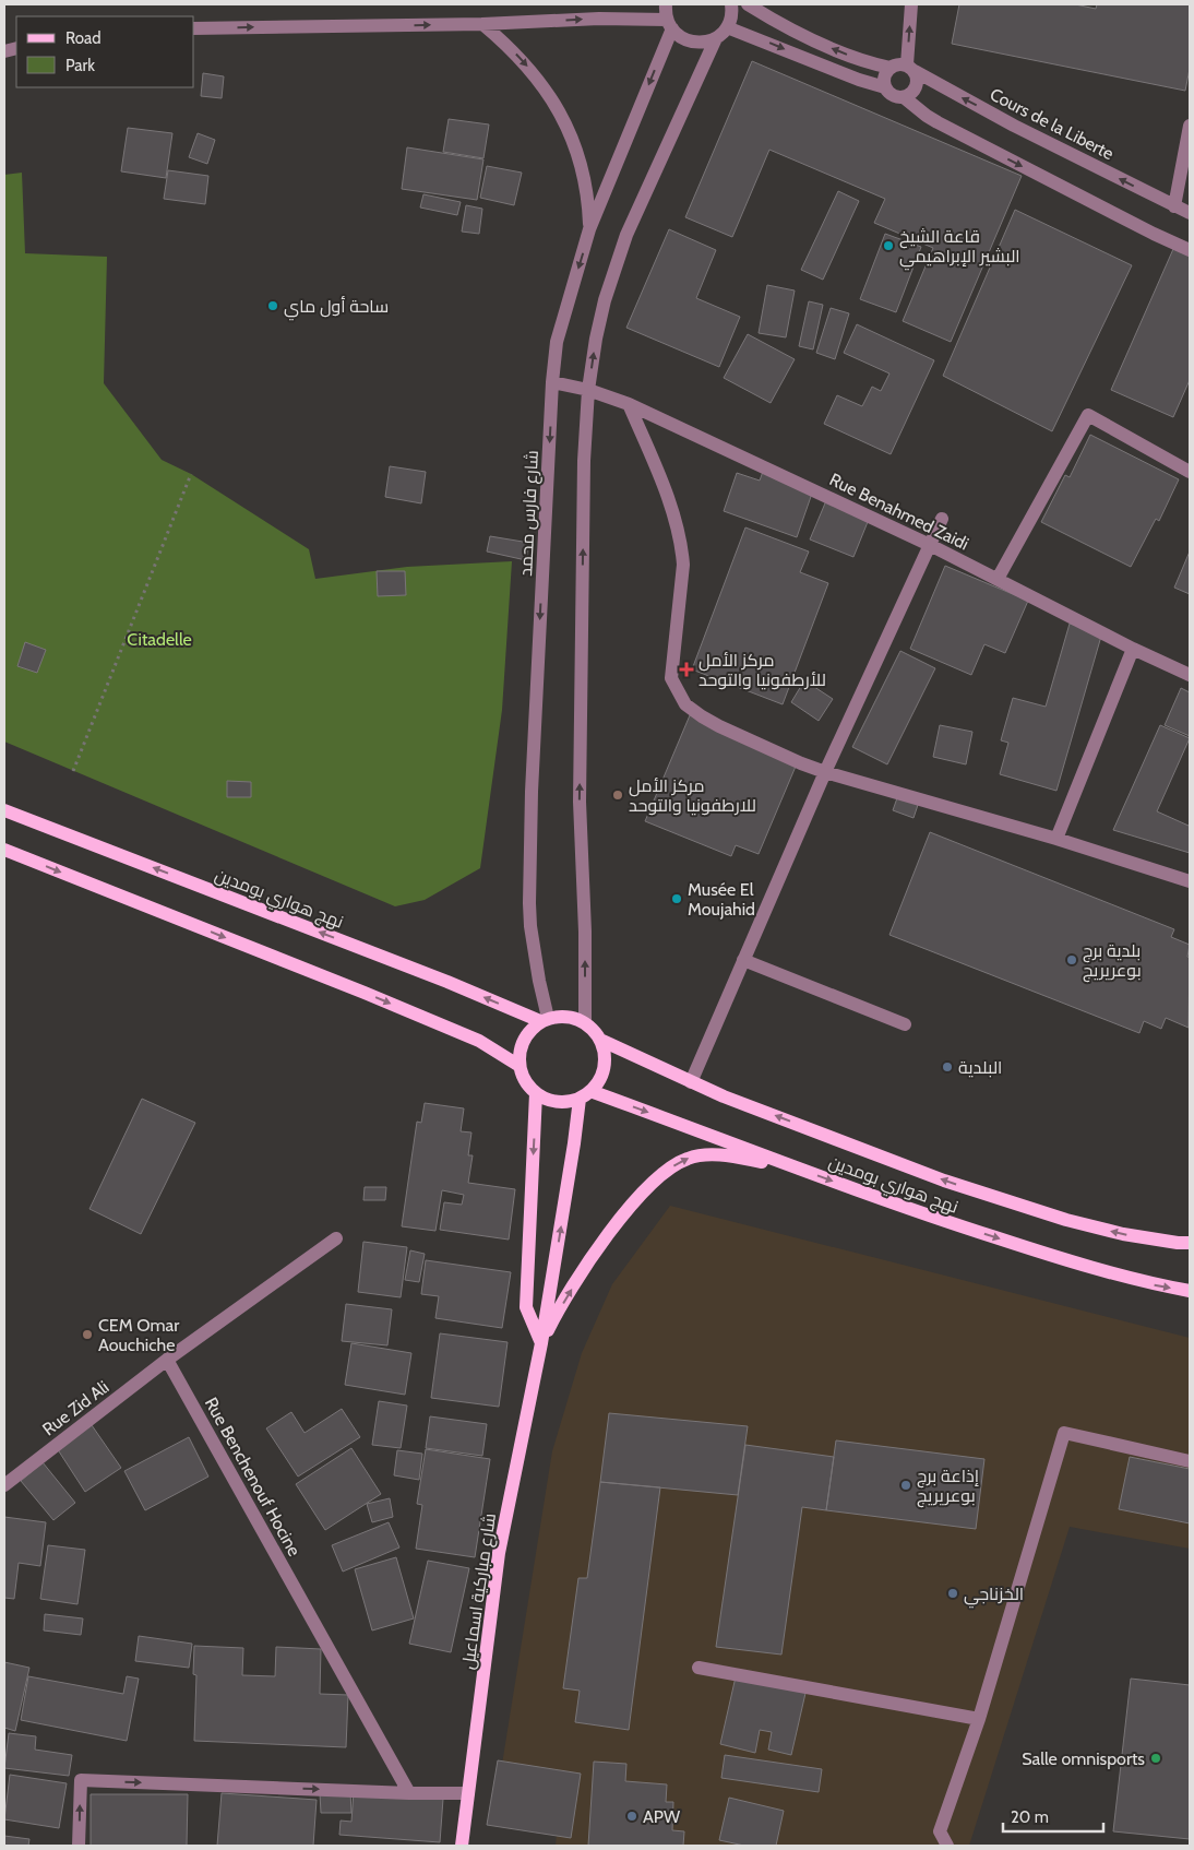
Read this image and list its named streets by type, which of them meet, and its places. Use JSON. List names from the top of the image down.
{
  "streets": {
    "main road": ["نهج هواري بومدين", "شارع مباركية اسماعيل"],
    "street": [
      "Cours de la Liberte",
      "Rue Benahmed Zaidi",
      "شارع فارس محمد",
      "Rue Zid Ali",
      "Rue Benchenouf Hocine"
    ]
  },
  "crossings": [
    ["Rue Benahmed Zaidi", "شارع فارس محمد"],
    ["شارع فارس محمد", "نهج هواري بومدين"],
    ["شارع فارس محمد", "شارع مباركية اسماعيل"],
    ["نهج هواري بومدين", "شارع مباركية اسماعيل"],
    ["Rue Zid Ali", "Rue Benchenouf Hocine"]
  ],
  "parks": ["Citadelle"],
  "places": {
    "other": [
      "قاعة الشيخ البشير الإبراهيمي",
      "ساحة أول ماي",
      "مركز الأمل للارطفونيا والتوحد",
      "Musée El Moujahid",
      "بلدية برج بوعريريج",
      "البلدية",
      "CEM Omar Aouchiche",
      "إذاعة برج بوعريريج",
      "الخزناجي",
      "Salle omnisports",
      "APW"
    ],
    "health": ["مركز الأمل للأرطفونيا والتوحد"]
  },
  "legend": ["Road", "Park"],
  "scale_bar": "20 m"
}
